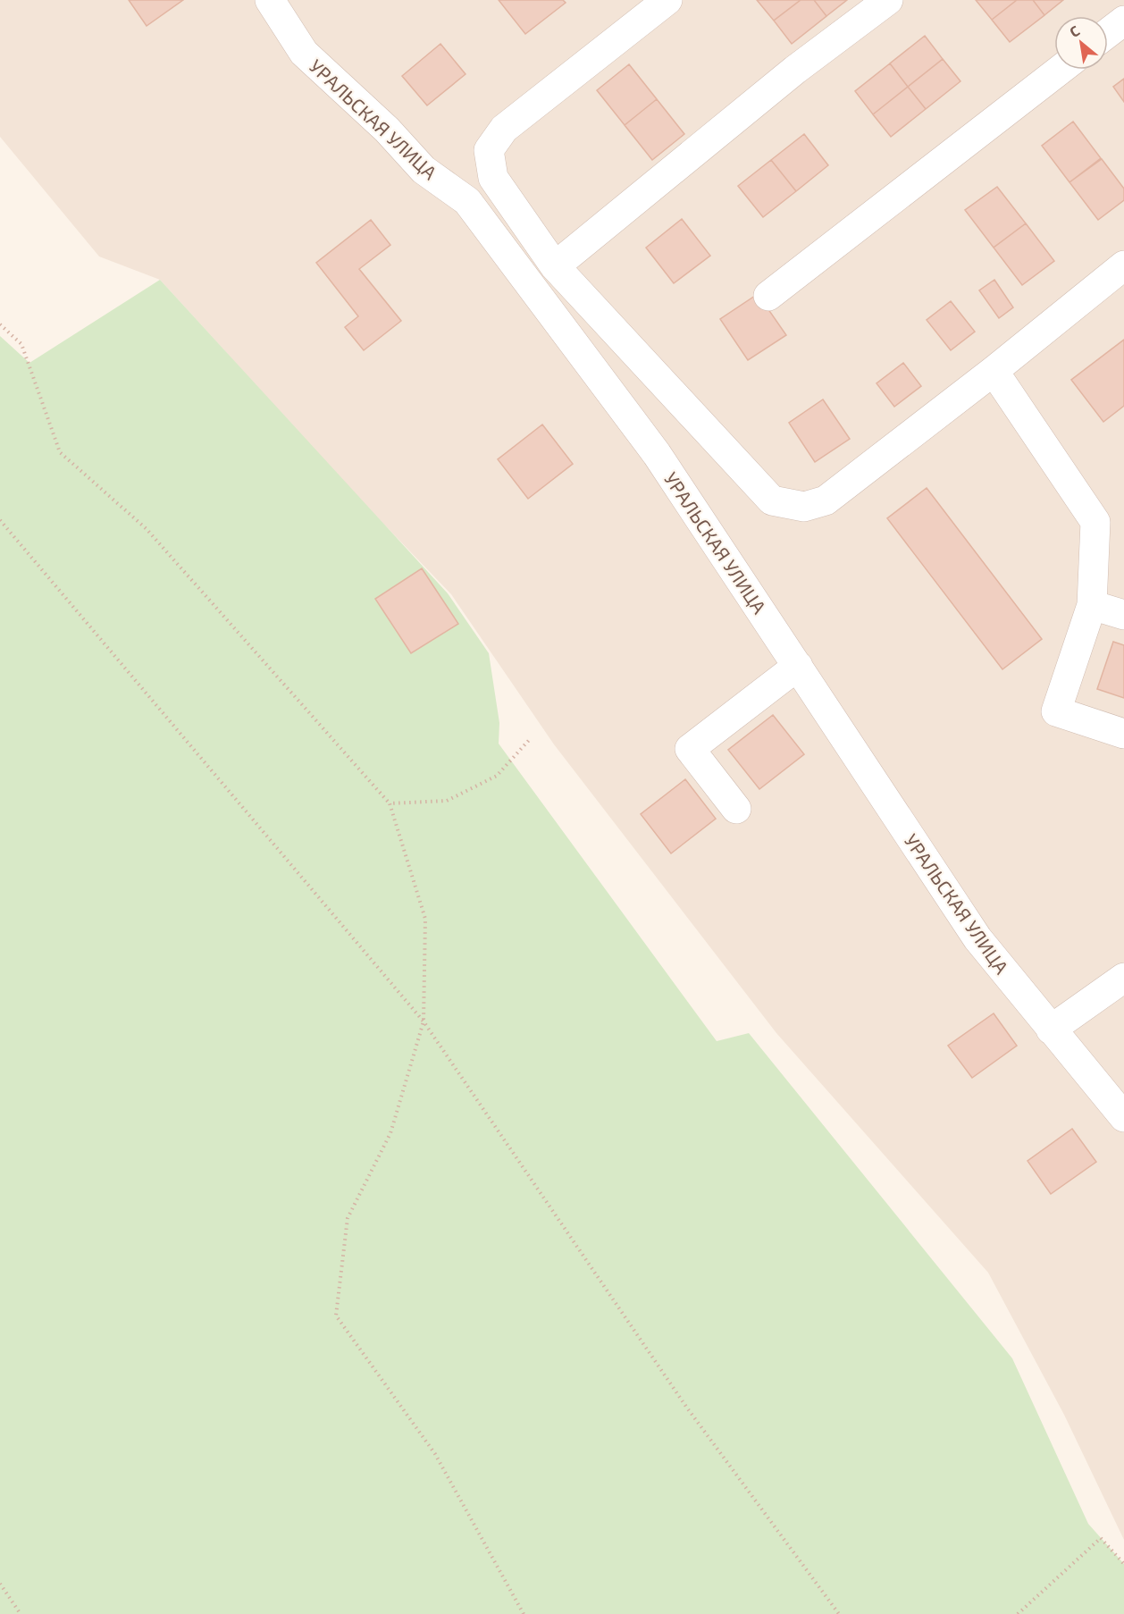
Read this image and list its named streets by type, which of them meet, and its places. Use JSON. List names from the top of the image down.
{
  "streets": {
    "street": ["УРАЛЬСКАЯ УЛИЦА"]
  },
  "north": "top left"
}
